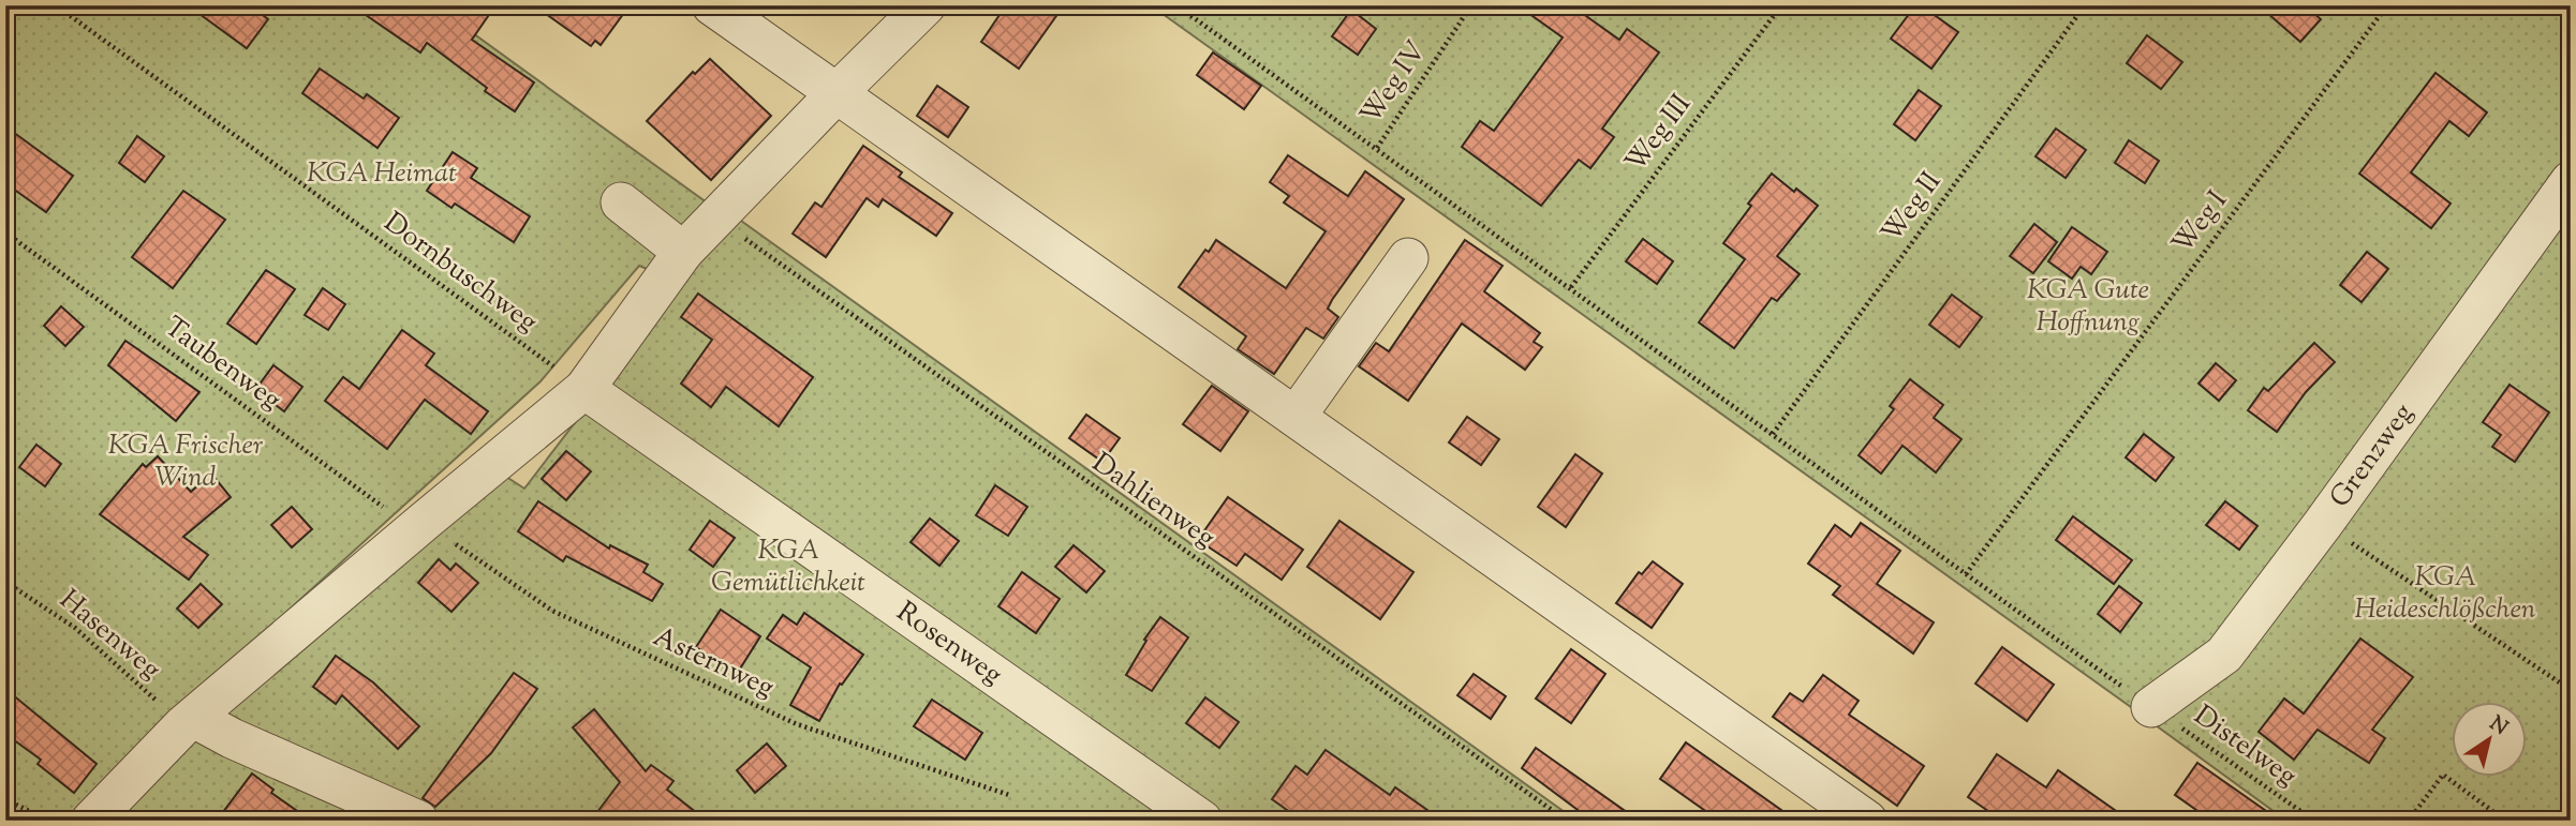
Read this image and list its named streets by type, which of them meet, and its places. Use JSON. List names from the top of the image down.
{
  "streets": {
    "street": ["Grenzweg", "Rosenweg"],
    "path": [
      "Weg IV",
      "Weg III",
      "Weg II",
      "Weg I",
      "Dornbuschweg",
      "Taubenweg",
      "Dahlienweg",
      "Hasenweg",
      "Asternweg",
      "Distelweg"
    ]
  },
  "crossings": [
    ["Weg IV", "Distelweg"],
    ["Weg III", "Distelweg"],
    ["Weg II", "Distelweg"],
    ["Weg I", "Distelweg"],
    ["Dornbuschweg", "Rosenweg"],
    ["Taubenweg", "Asternweg"],
    ["Grenzweg", "Distelweg"]
  ],
  "parks": [
    "KGA Heimat",
    "KGA Gute Hoffnung",
    "KGA Frischer Wind",
    "KGA Gemütlichkeit",
    "KGA Heideschlößchen"
  ],
  "north": "top right"
}
